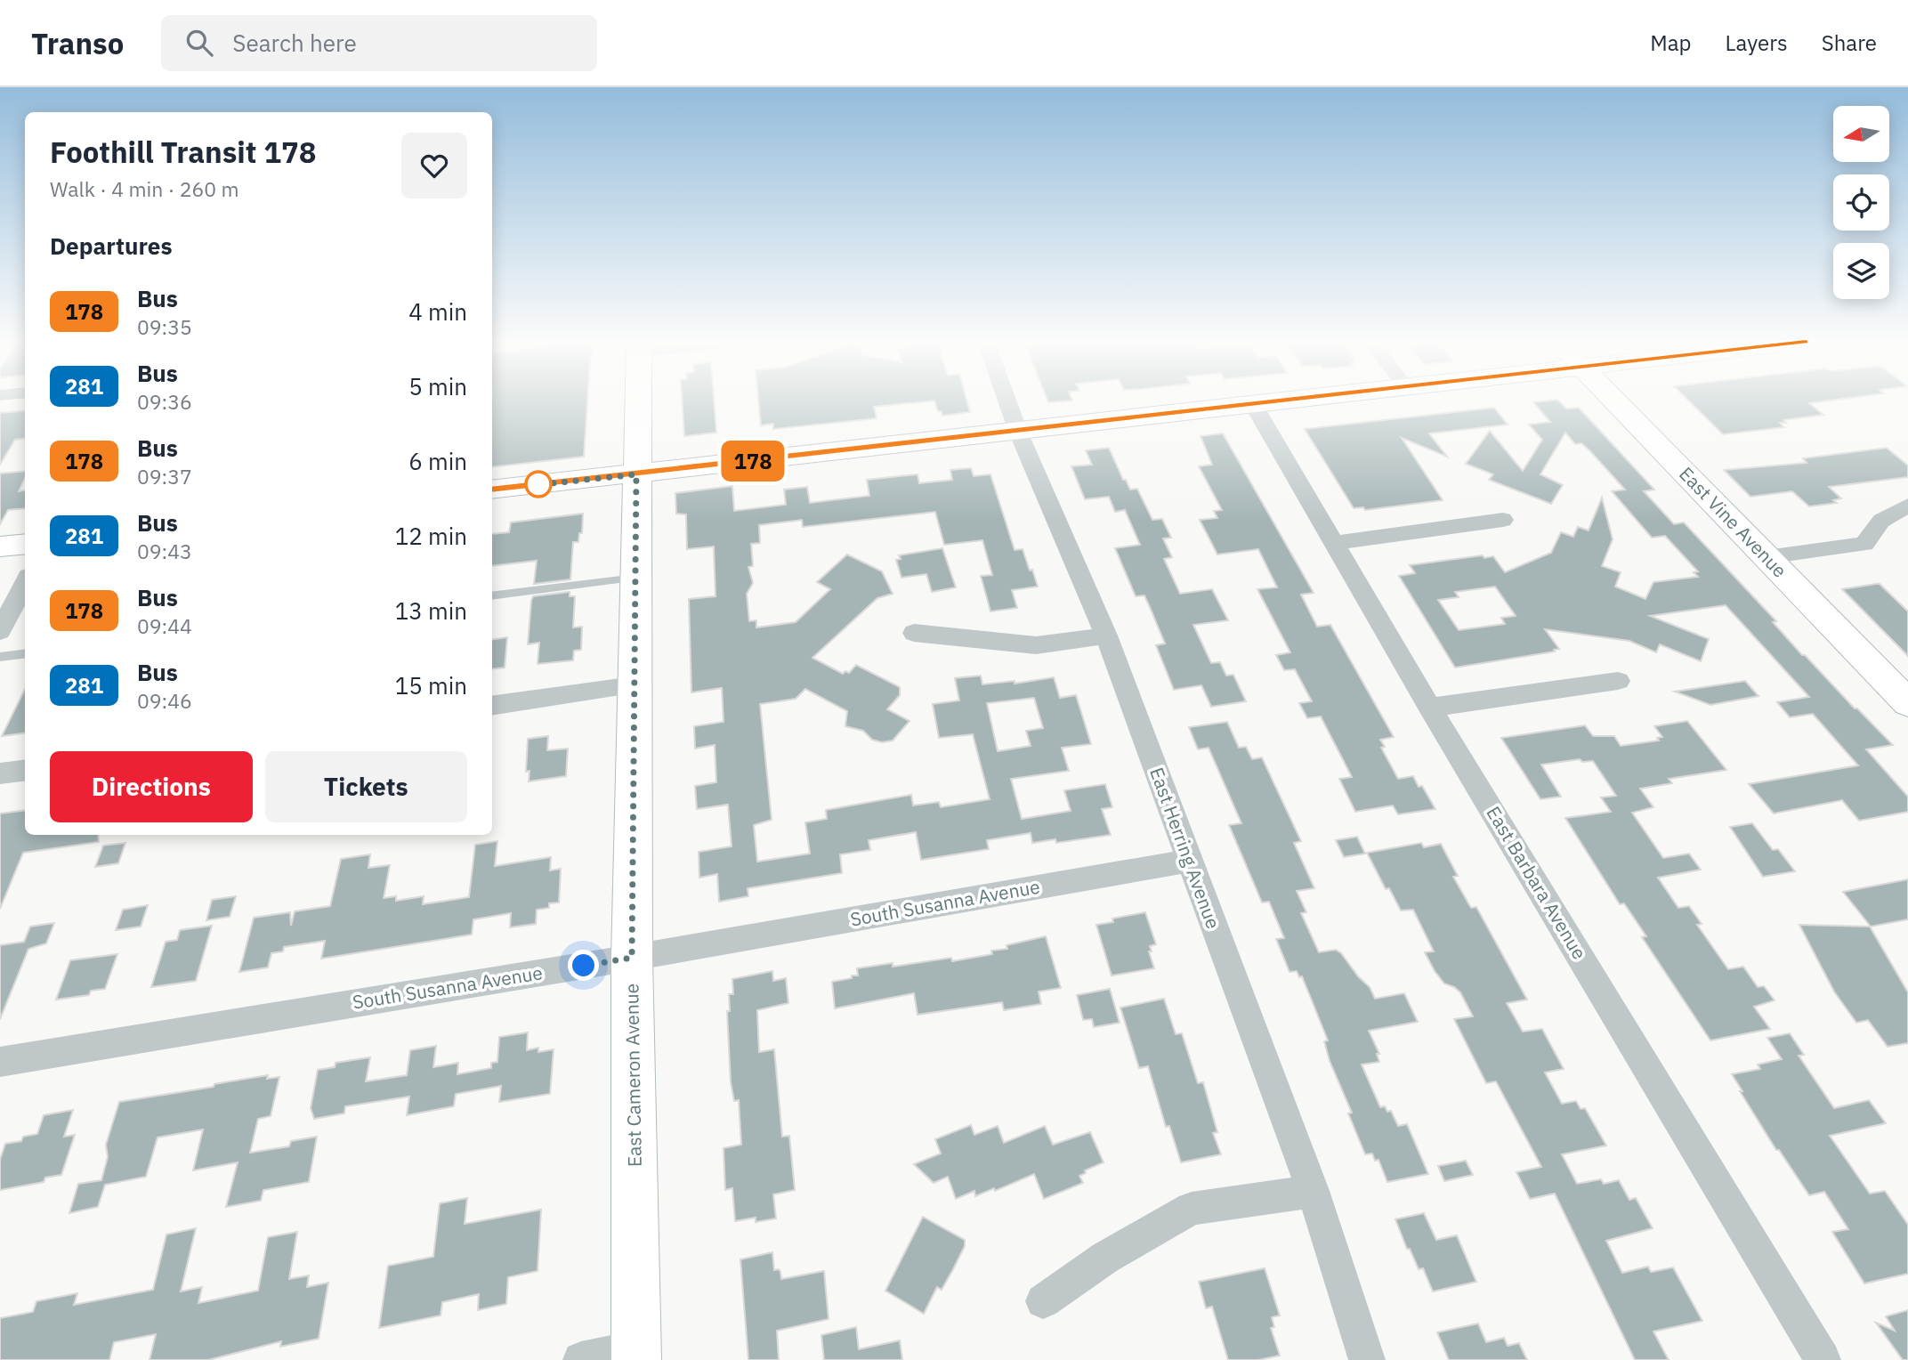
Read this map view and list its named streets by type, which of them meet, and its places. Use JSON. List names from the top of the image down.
{
  "streets": {
    "main road": ["East Vine Avenue", "East Cameron Avenue"],
    "street": ["East Herring Avenue", "East Barbara Avenue", "South Susanna Avenue"]
  },
  "crossings": [
    ["East Herring Avenue", "South Susanna Avenue"],
    ["South Susanna Avenue", "East Cameron Avenue"]
  ],
  "lines": ["bus line 178"],
  "north": "left",
  "page": {
    "header": "Transo",
    "search": "Search here",
    "nav": ["Map", "Layers", "Share"],
    "on_map": "178",
    "heading": [
      ["Foothill Transit 178", "Walk · 4 min · 260 m"],
      "Departures"
    ],
    "list": [
      {
        "mark": "178",
        "name": "Bus",
        "note": "09:35",
        "value": "4 min"
      },
      {
        "mark": "281",
        "name": "Bus",
        "note": "09:36",
        "value": "5 min"
      },
      {
        "mark": "178",
        "name": "Bus",
        "note": "09:37",
        "value": "6 min"
      },
      {
        "mark": "281",
        "name": "Bus",
        "note": "09:43",
        "value": "12 min"
      },
      {
        "mark": "178",
        "name": "Bus",
        "note": "09:44",
        "value": "13 min"
      },
      {
        "mark": "281",
        "name": "Bus",
        "note": "09:46",
        "value": "15 min"
      }
    ],
    "buttons": ["Directions", "Tickets"]
  }
}
